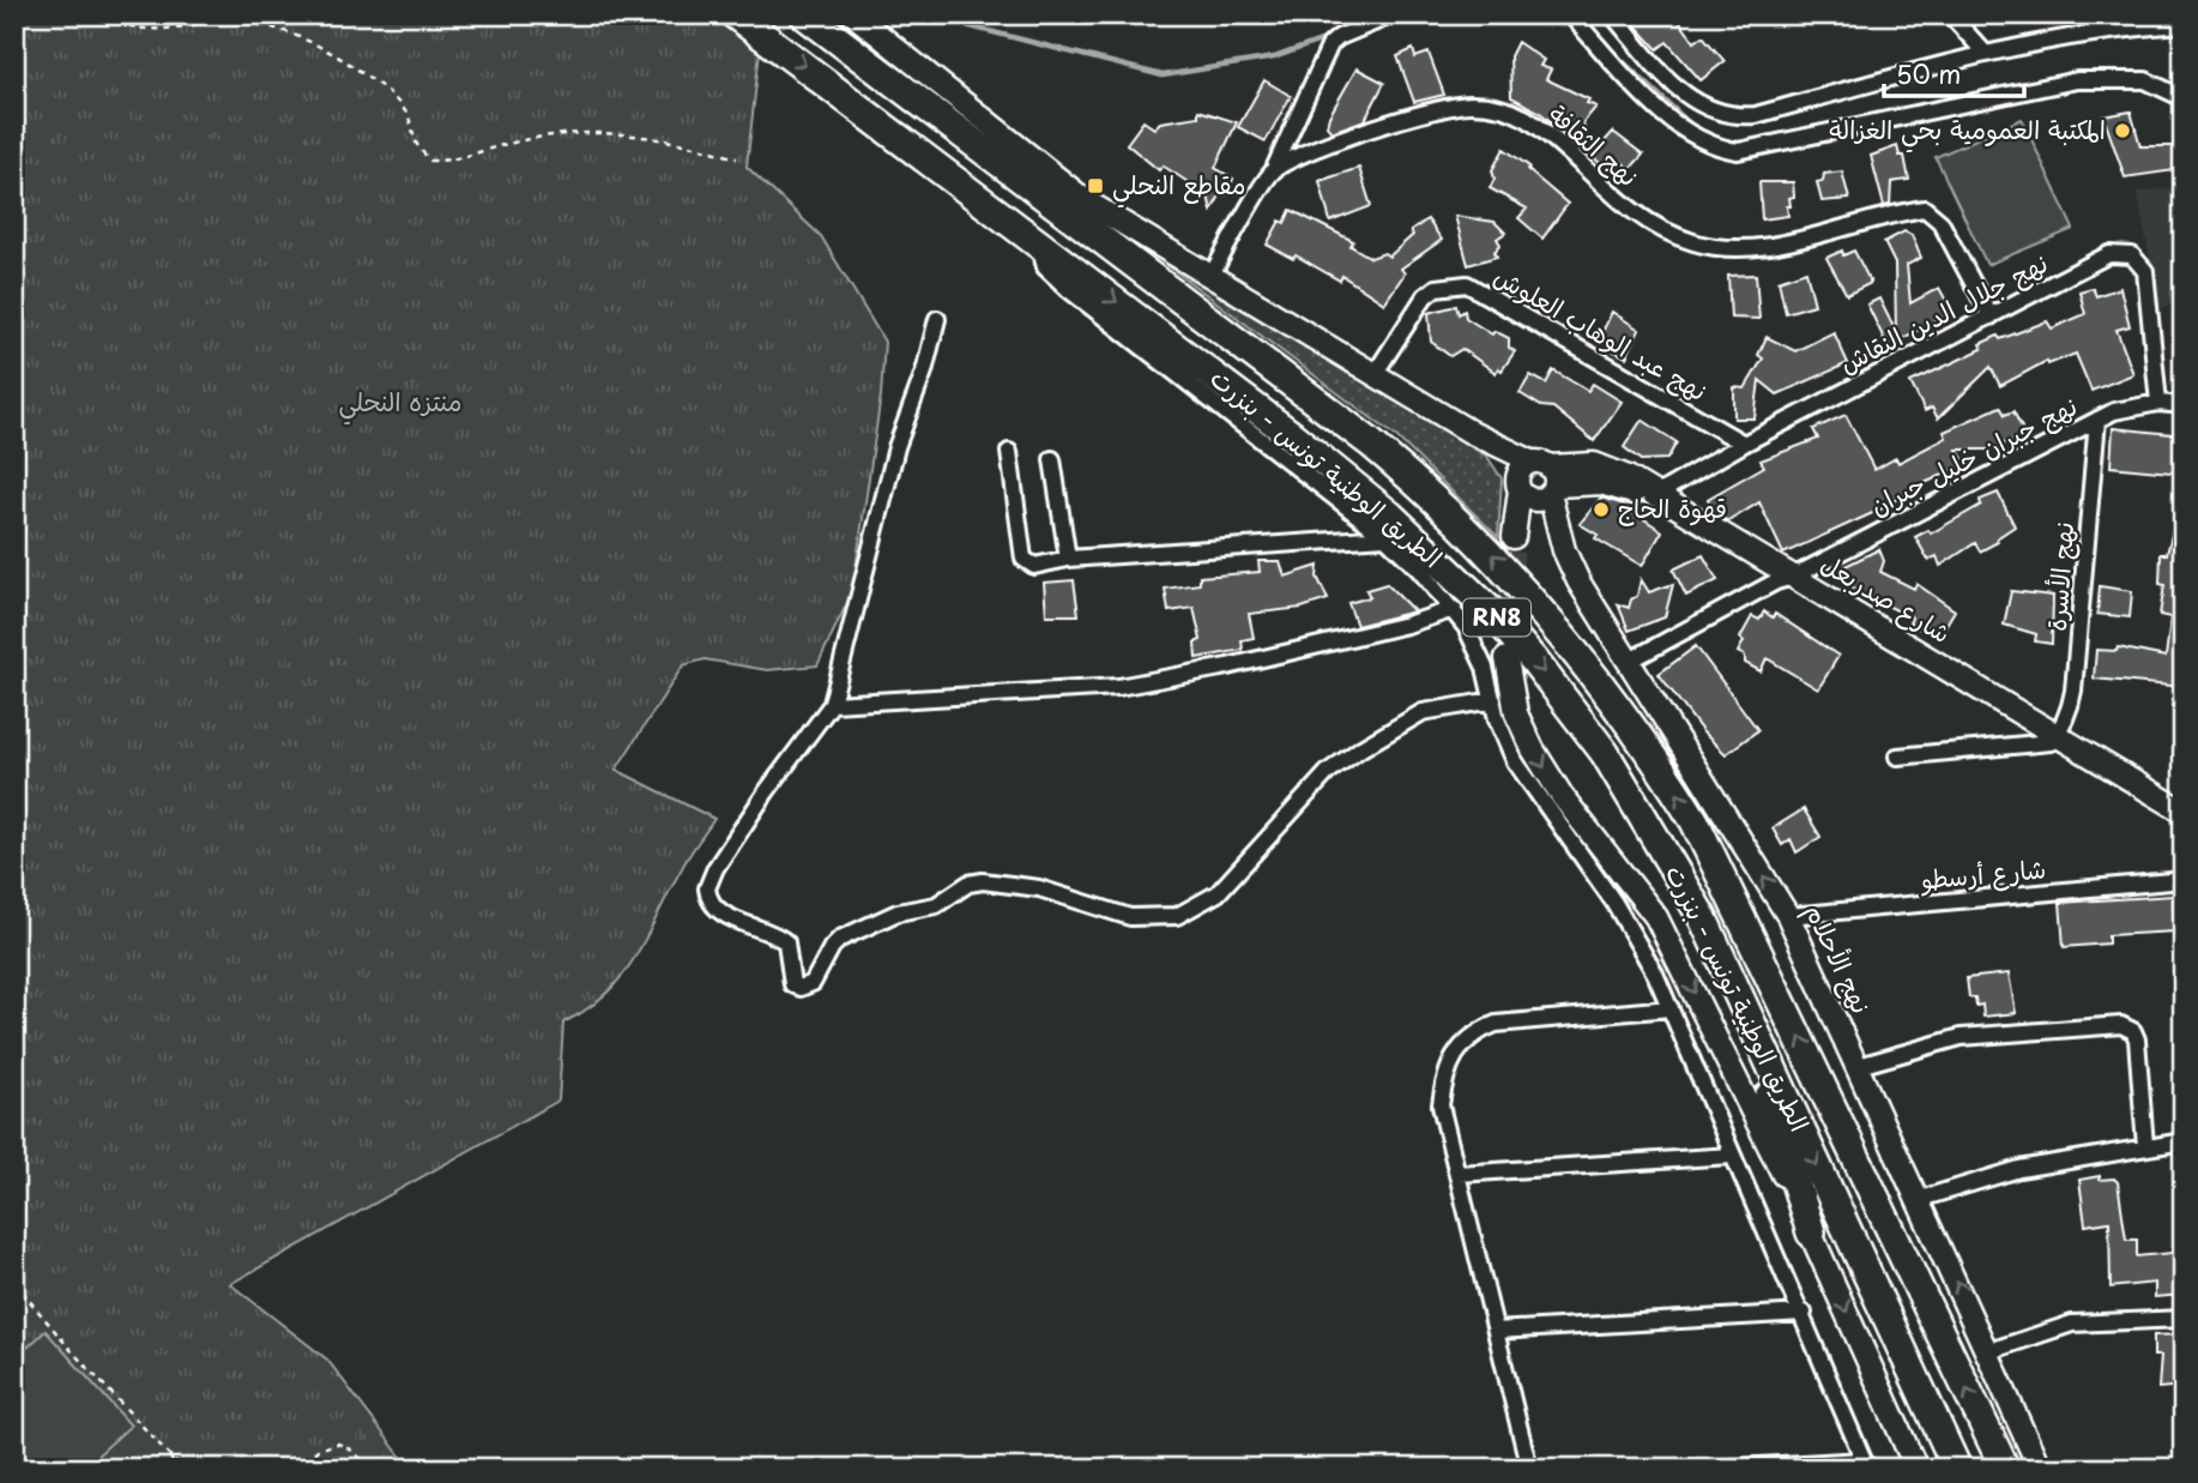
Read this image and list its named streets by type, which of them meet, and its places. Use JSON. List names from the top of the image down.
{
  "streets": {
    "highway": ["الطريق الوطنية تونس - بنزرت", "RN8"],
    "street": [
      "نهج الثقافة",
      "نهج جلال الدين النقاش",
      "نهج عبد الوهاب العلوش",
      "نهج جبران خليل جبران",
      "نهج الأسرة",
      "شارع صدربعل",
      "شارع أرسطو",
      "نهج الأحلام"
    ]
  },
  "crossings": [
    ["نهج الثقافة", "نهج جلال الدين النقاش"],
    ["نهج جلال الدين النقاش", "نهج عبد الوهاب العلوش"],
    ["نهج جلال الدين النقاش", "نهج جبران خليل جبران"],
    ["نهج جلال الدين النقاش", "شارع صدربعل"],
    ["نهج جبران خليل جبران", "نهج الأسرة"],
    ["نهج جبران خليل جبران", "شارع صدربعل"],
    ["نهج جبران خليل جبران", "نهج الأحلام"],
    ["الطريق الوطنية تونس - بنزرت", "RN8"],
    ["نهج الأسرة", "شارع صدربعل"],
    ["شارع صدربعل", "نهج الأحلام"],
    ["شارع أرسطو", "نهج الأحلام"]
  ],
  "parks": ["منتزه النحلي"],
  "places": {
    "other": ["المكتبة العمومية بحي الغزالة", "قهوة الحاج"],
    "transit": ["مقاطع النحلي"]
  },
  "scale_bar": "50 m"
}
